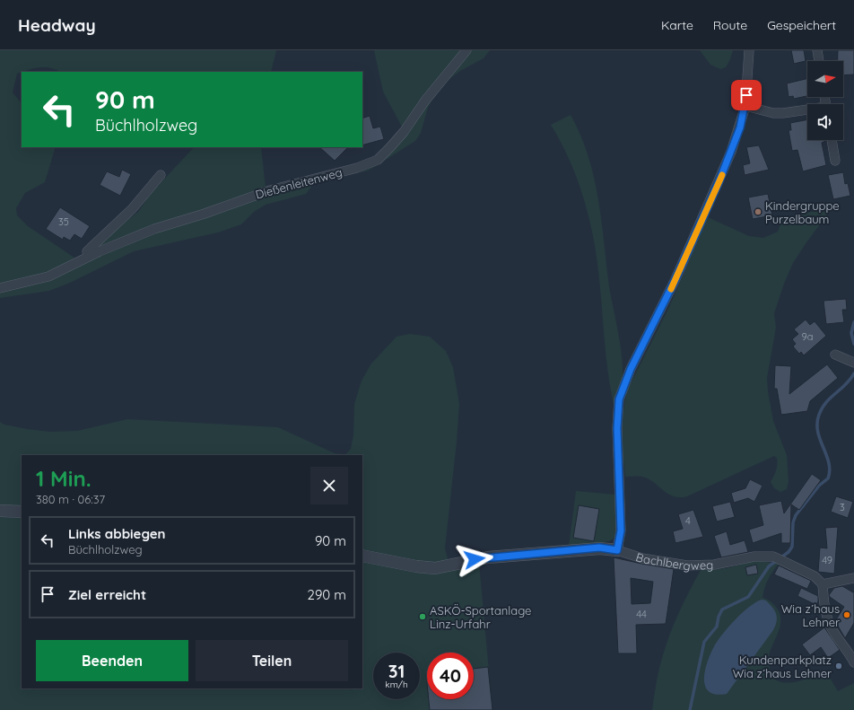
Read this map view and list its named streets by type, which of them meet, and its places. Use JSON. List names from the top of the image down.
{
  "streets": {
    "street": ["Dießenleitenweg", "Bachlbergweg"]
  },
  "places": [
    "Kindergruppe Purzelbaum",
    "Wia z´haus Lehner",
    "ASKÖ-Sportanlage Linz-Urfahr",
    "Kundenparkplatz Wia z´haus Lehner"
  ],
  "house_numbers": [
    "35",
    "9a",
    "3",
    "4",
    "49",
    "44"
  ],
  "north": "right",
  "page": {
    "header": "Headway",
    "nav": ["Karte", "Route", "Gespeichert"],
    "turn": ["90 m", "Büchlholzweg"],
    "heading": ["1 Min.", "380 m · 06:37"],
    "list": [
      {
        "name": "Links abbiegen",
        "note": "Büchlholzweg",
        "value": "90 m"
      },
      {
        "name": "Ziel erreicht",
        "value": "290 m"
      }
    ],
    "buttons": ["Beenden", "Teilen"],
    "speed": "31 km/h",
    "limit": "40"
  }
}
